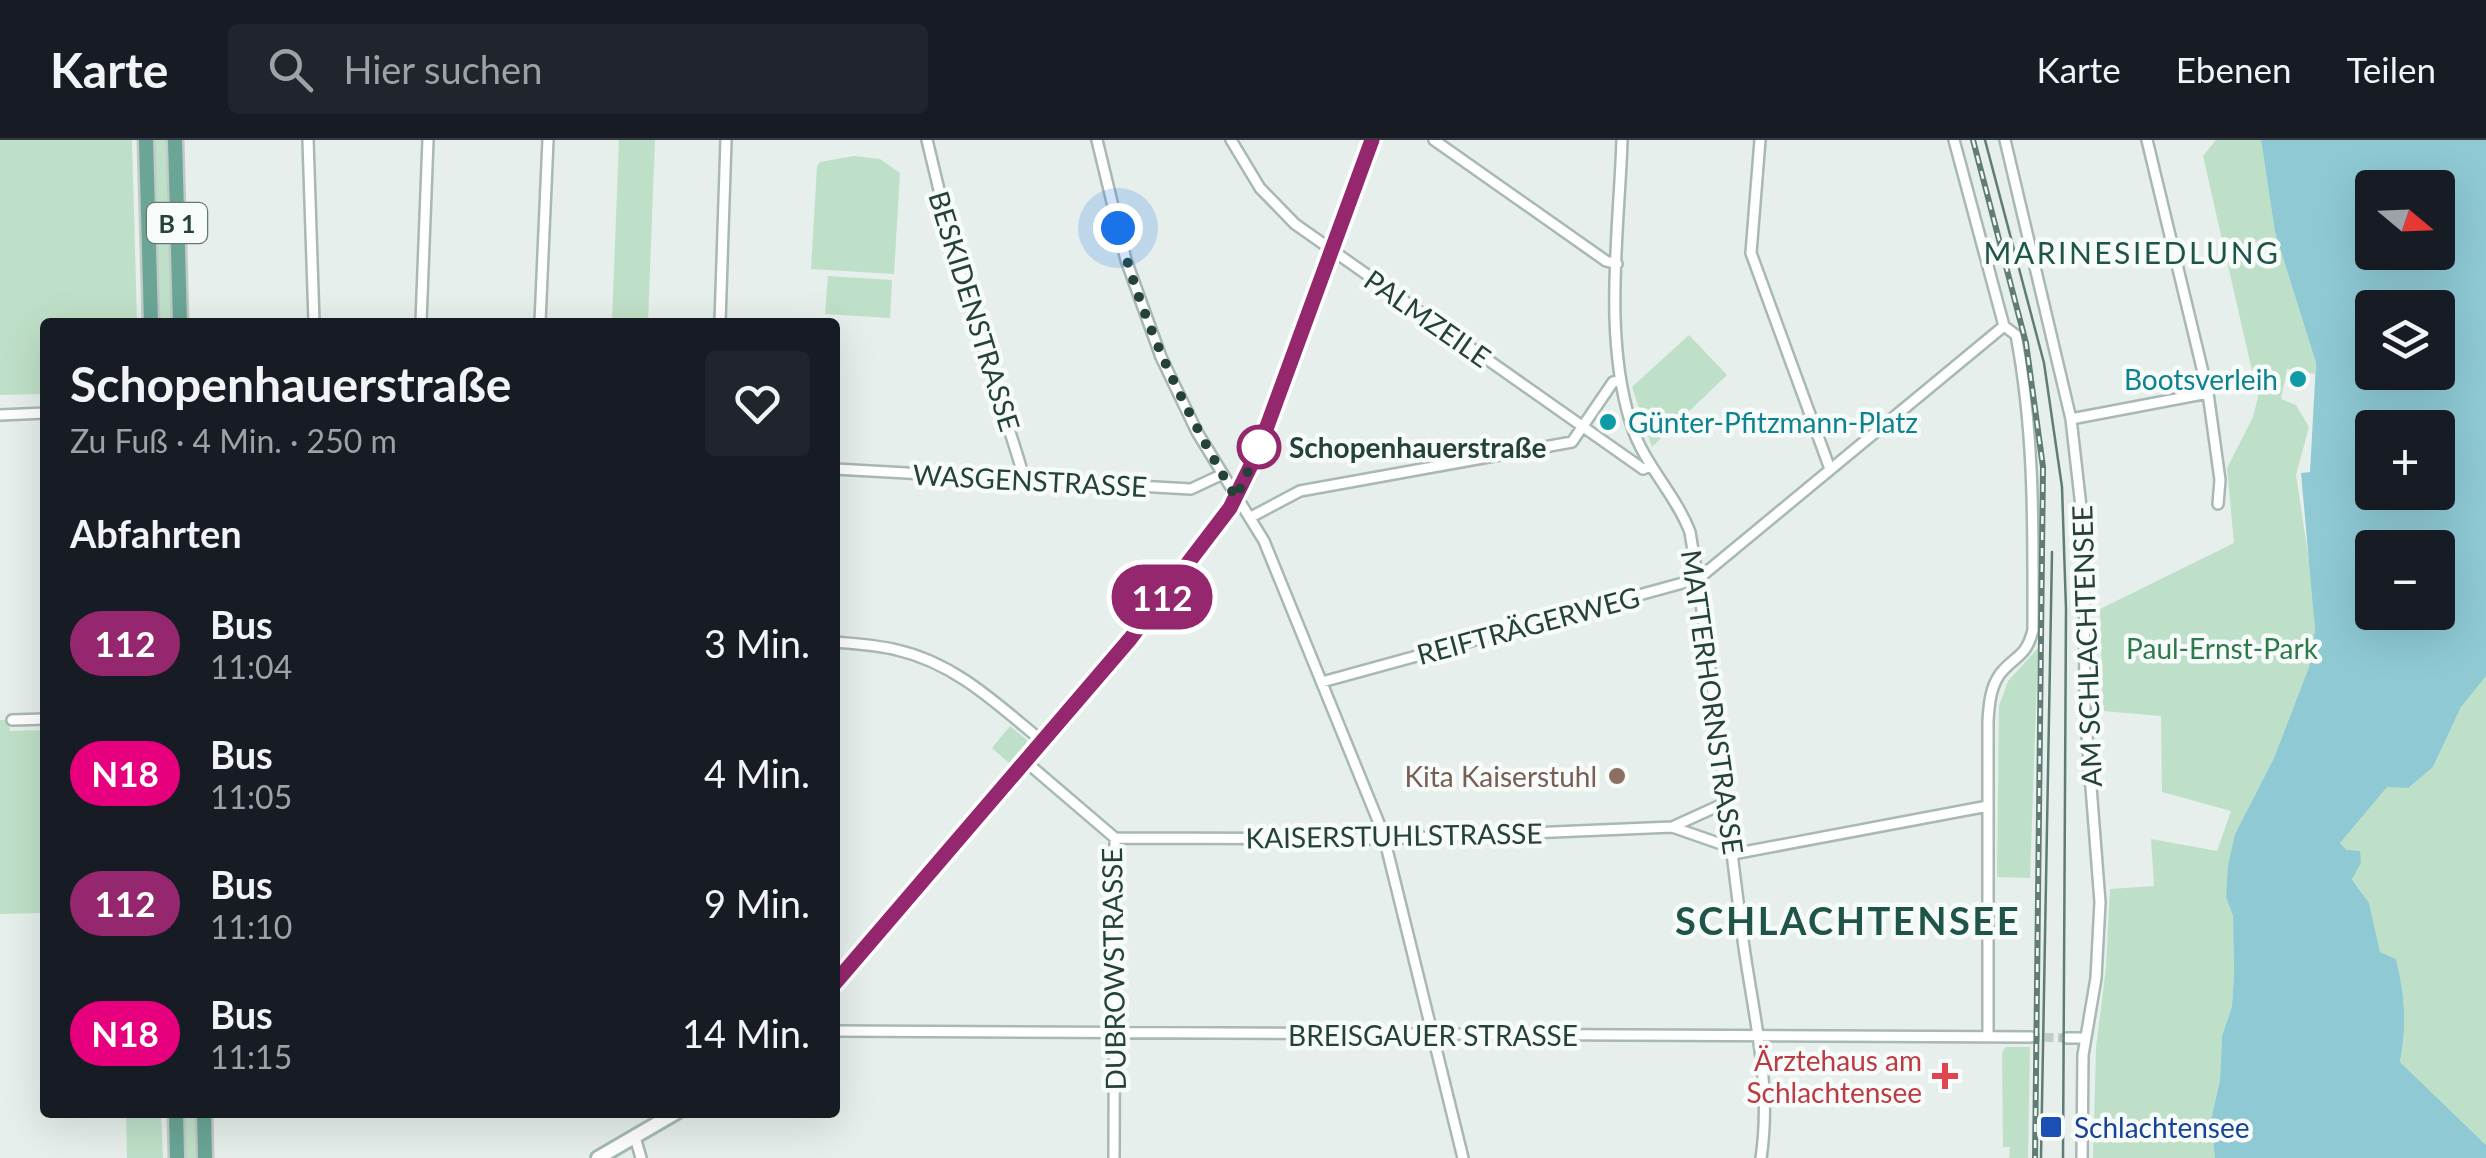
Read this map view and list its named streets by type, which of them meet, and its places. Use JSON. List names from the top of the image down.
{
  "streets": {
    "main road": ["B 1"],
    "street": [
      "BESKIDENSTRASSE",
      "PALMZEILE",
      "WASGENSTRASSE",
      "REIFTRÄGERWEG",
      "AM SCHLACHTENSEE",
      "MATTERHORNSTRASSE",
      "KAISERSTUHLSTRASSE",
      "DUBROWSTRASSE",
      "BREISGAUER STRASSE"
    ]
  },
  "crossings": [
    ["BESKIDENSTRASSE", "WASGENSTRASSE"],
    ["PALMZEILE", "MATTERHORNSTRASSE"],
    ["REIFTRÄGERWEG", "MATTERHORNSTRASSE"],
    ["MATTERHORNSTRASSE", "KAISERSTUHLSTRASSE"],
    ["MATTERHORNSTRASSE", "BREISGAUER STRASSE"],
    ["KAISERSTUHLSTRASSE", "DUBROWSTRASSE"],
    ["DUBROWSTRASSE", "BREISGAUER STRASSE"]
  ],
  "districts": ["MARINESIEDLUNG", "SCHLACHTENSEE"],
  "parks": ["Paul-Ernst-Park"],
  "places": {
    "other": [
      "Bootsverleih",
      "Günter-Pfitzmann-Platz",
      "Schopenhauerstraße",
      "Kita Kaiserstuhl"
    ],
    "health": ["Ärztehaus am Schlachtensee"],
    "transit": ["Schlachtensee"]
  },
  "lines": ["bus line 112"],
  "north": "right",
  "page": {
    "header": "Karte",
    "search": "Hier suchen",
    "nav": ["Karte", "Ebenen", "Teilen"],
    "on_map": "112",
    "map_buttons": ["+", "−"],
    "heading": [
      ["Schopenhauerstraße", "Zu Fuß · 4 Min. · 250 m"],
      "Abfahrten"
    ],
    "list": [
      {
        "mark": "112",
        "name": "Bus",
        "note": "11:04",
        "value": "3 Min."
      },
      {
        "mark": "N18",
        "name": "Bus",
        "note": "11:05",
        "value": "4 Min."
      },
      {
        "mark": "112",
        "name": "Bus",
        "note": "11:10",
        "value": "9 Min."
      },
      {
        "mark": "N18",
        "name": "Bus",
        "note": "11:15",
        "value": "14 Min."
      }
    ]
  }
}
